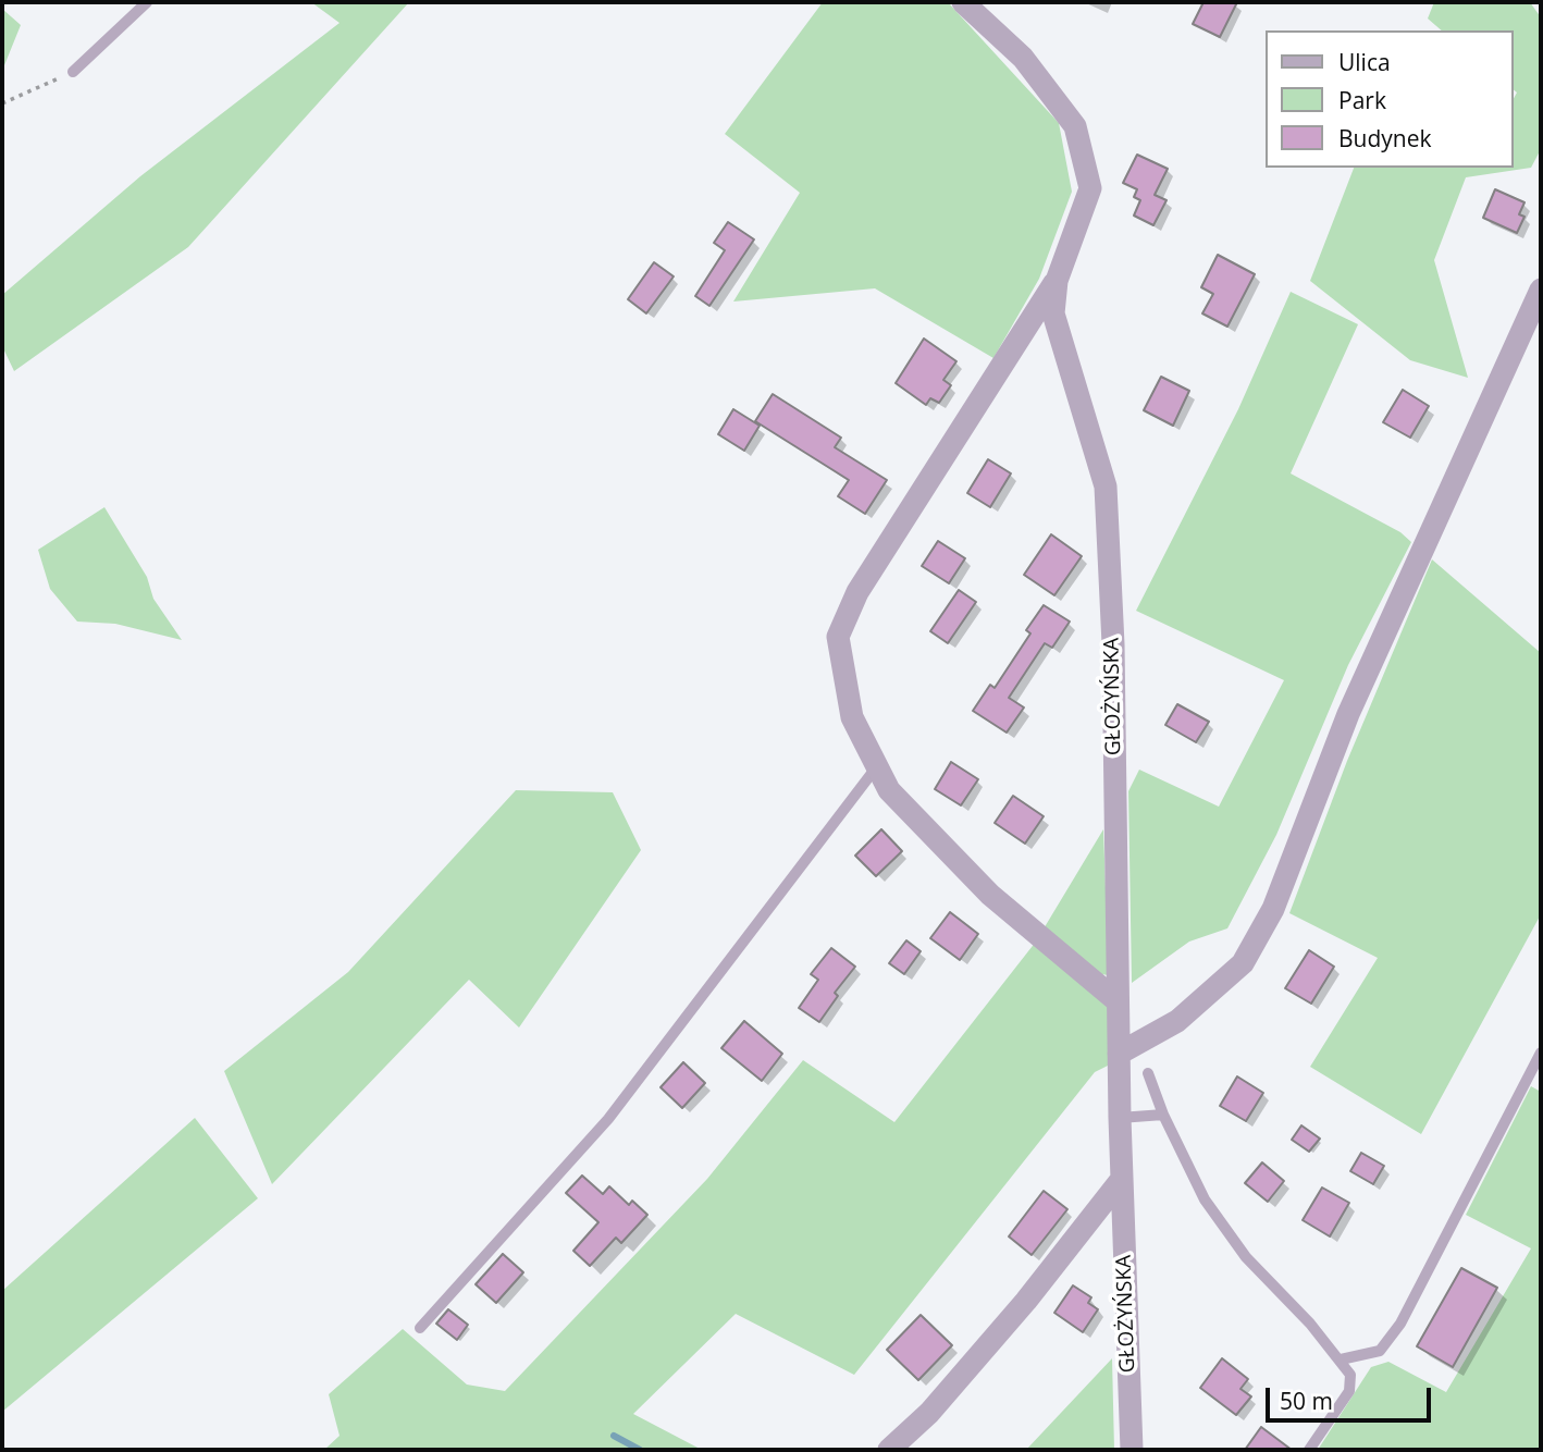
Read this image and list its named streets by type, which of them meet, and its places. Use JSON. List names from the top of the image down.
{
  "streets": {
    "street": ["GŁOŻYŃSKA"]
  },
  "legend": ["Ulica", "Park", "Budynek"],
  "scale_bar": "50 m"
}
